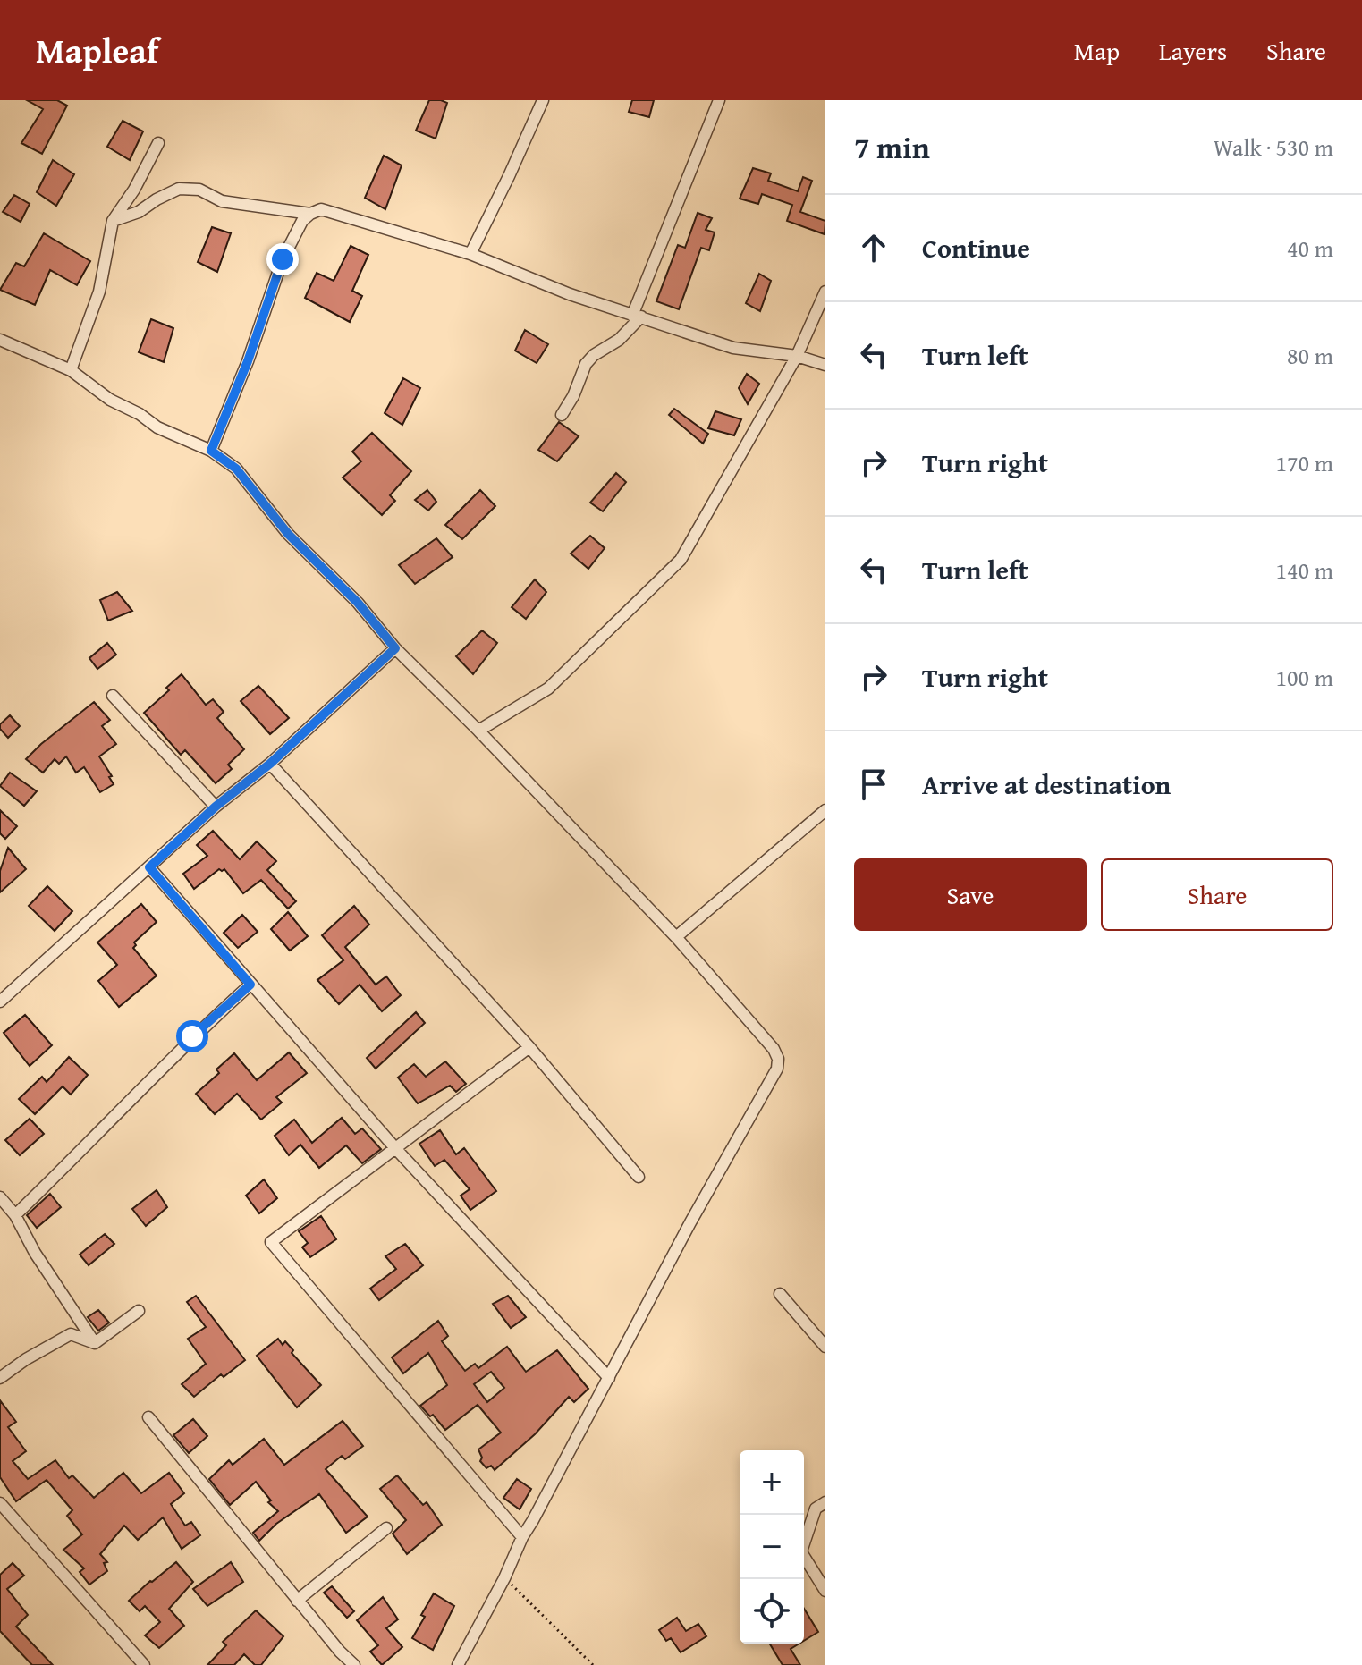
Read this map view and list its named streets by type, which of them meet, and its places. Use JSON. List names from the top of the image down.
{
  "page": {
    "header": "Mapleaf",
    "nav": ["Map", "Layers", "Share"],
    "heading": ["7 min", "Walk · 530 m"],
    "list": [
      ["Continue", "40 m"],
      ["Turn left", "80 m"],
      ["Turn right", "170 m"],
      ["Turn left", "140 m"],
      ["Turn right", "100 m"],
      "Arrive at destination"
    ],
    "buttons": ["Save", "Share"],
    "map_buttons": ["+", "−"]
  }
}
